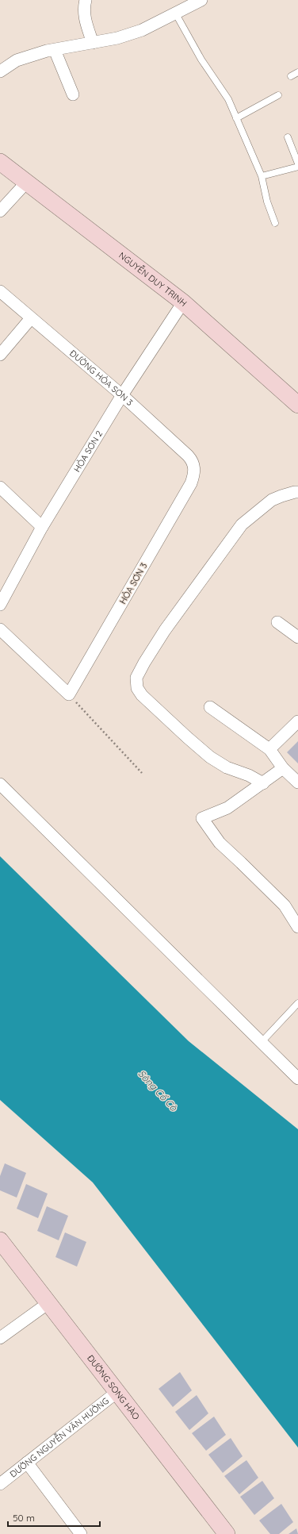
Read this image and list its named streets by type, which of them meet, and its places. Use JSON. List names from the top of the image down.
{
  "streets": {
    "street": [
      "NGUYỄN DUY TRINH",
      "ĐƯỜNG HỎA SƠN 3",
      "HỎA SƠN 2",
      "HỎA SƠN 3",
      "ĐƯỜNG SONG HÀO",
      "ĐƯỜNG NGUYỄN VĂN HƯỞNG"
    ]
  },
  "crossings": [
    ["NGUYỄN DUY TRINH", "HỎA SƠN 2"],
    ["ĐƯỜNG HỎA SƠN 3", "HỎA SƠN 2"],
    ["ĐƯỜNG HỎA SƠN 3", "HỎA SƠN 3"],
    ["ĐƯỜNG SONG HÀO", "ĐƯỜNG NGUYỄN VĂN HƯỞNG"]
  ],
  "water": ["Sông Cổ Cò"],
  "scale_bar": "50 m"
}
